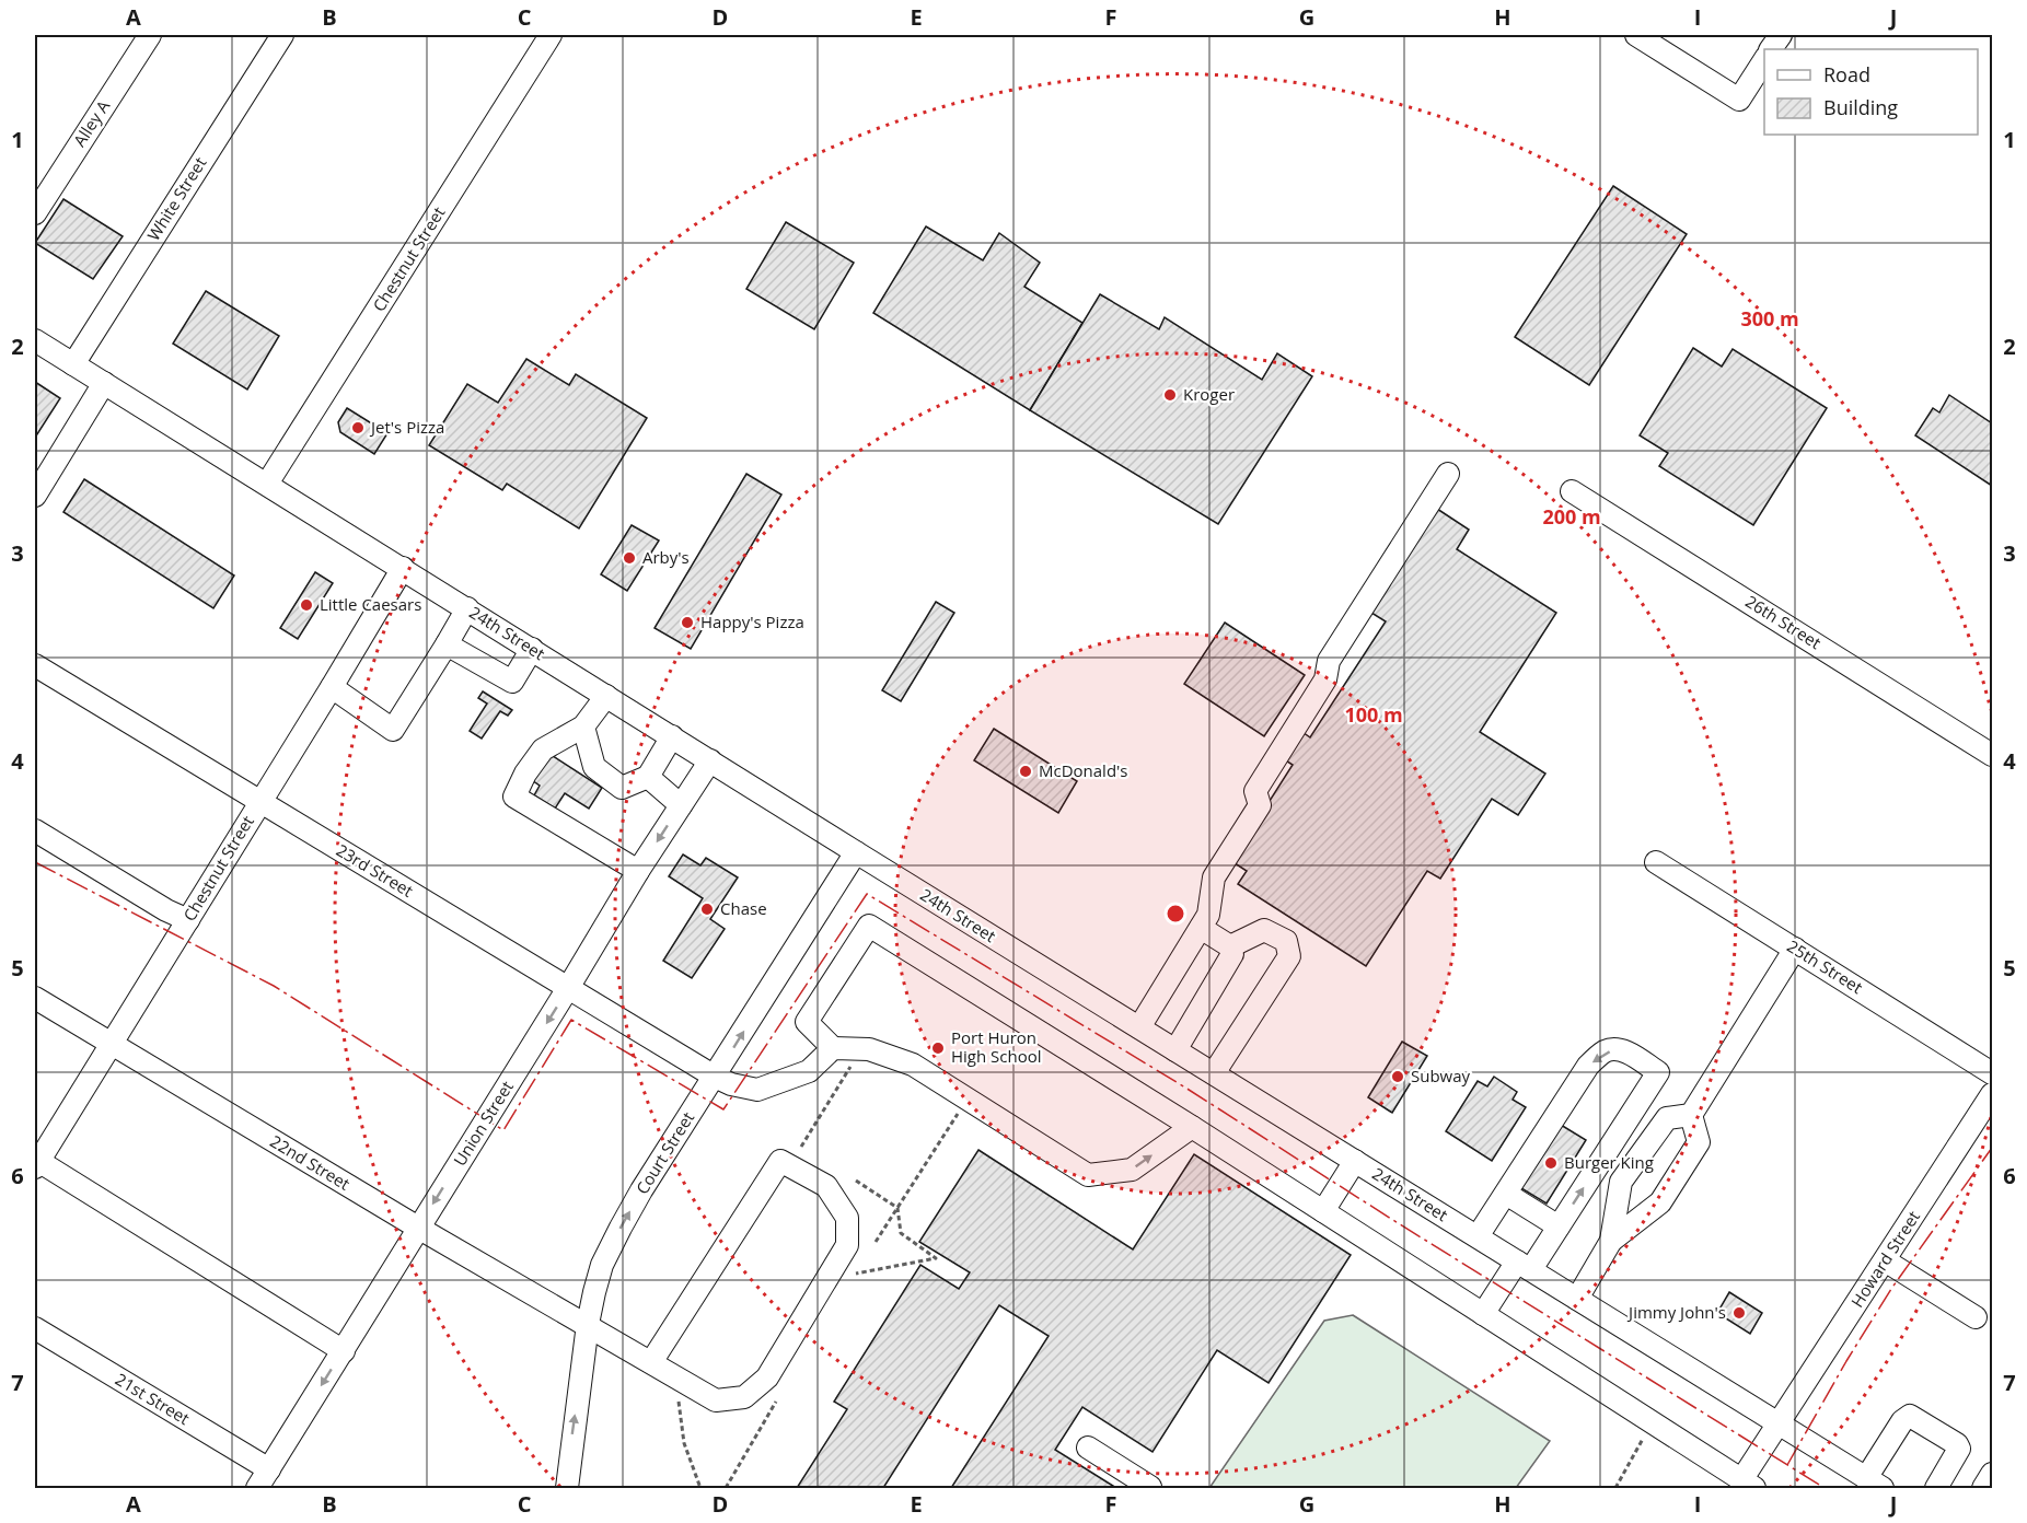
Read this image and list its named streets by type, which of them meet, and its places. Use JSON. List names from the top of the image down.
{
  "streets": {
    "street": [
      "Alley A",
      "White Street",
      "Chestnut Street",
      "26th Street",
      "24th Street",
      "23rd Street",
      "25th Street",
      "Union Street",
      "Court Street",
      "22nd Street",
      "Howard Street",
      "21st Street"
    ]
  },
  "crossings": [
    ["White Street", "24th Street"],
    ["Chestnut Street", "24th Street"],
    ["Chestnut Street", "23rd Street"],
    ["Chestnut Street", "22nd Street"],
    ["24th Street", "Union Street"],
    ["24th Street", "Court Street"],
    ["24th Street", "Howard Street"],
    ["23rd Street", "Union Street"],
    ["23rd Street", "Court Street"],
    ["Union Street", "22nd Street"],
    ["Union Street", "21st Street"],
    ["Court Street", "22nd Street"]
  ],
  "one_way": ["Union Street", "Court Street"],
  "places": [
    "Kroger",
    "Jet's Pizza",
    "Arby's",
    "Little Caesars",
    "Happy's Pizza",
    "McDonald's",
    "Chase",
    "Port Huron High School",
    "Subway",
    "Burger King",
    "Jimmy John's"
  ],
  "legend": ["Road", "Building"],
  "grid": {
    "columns": [
      "A",
      "B",
      "C",
      "D",
      "E",
      "F",
      "G",
      "H",
      "I",
      "J"
    ],
    "rows": [
      "1",
      "2",
      "3",
      "4",
      "5",
      "6",
      "7"
    ]
  },
  "rings": ["300 m", "200 m", "100 m"]
}
